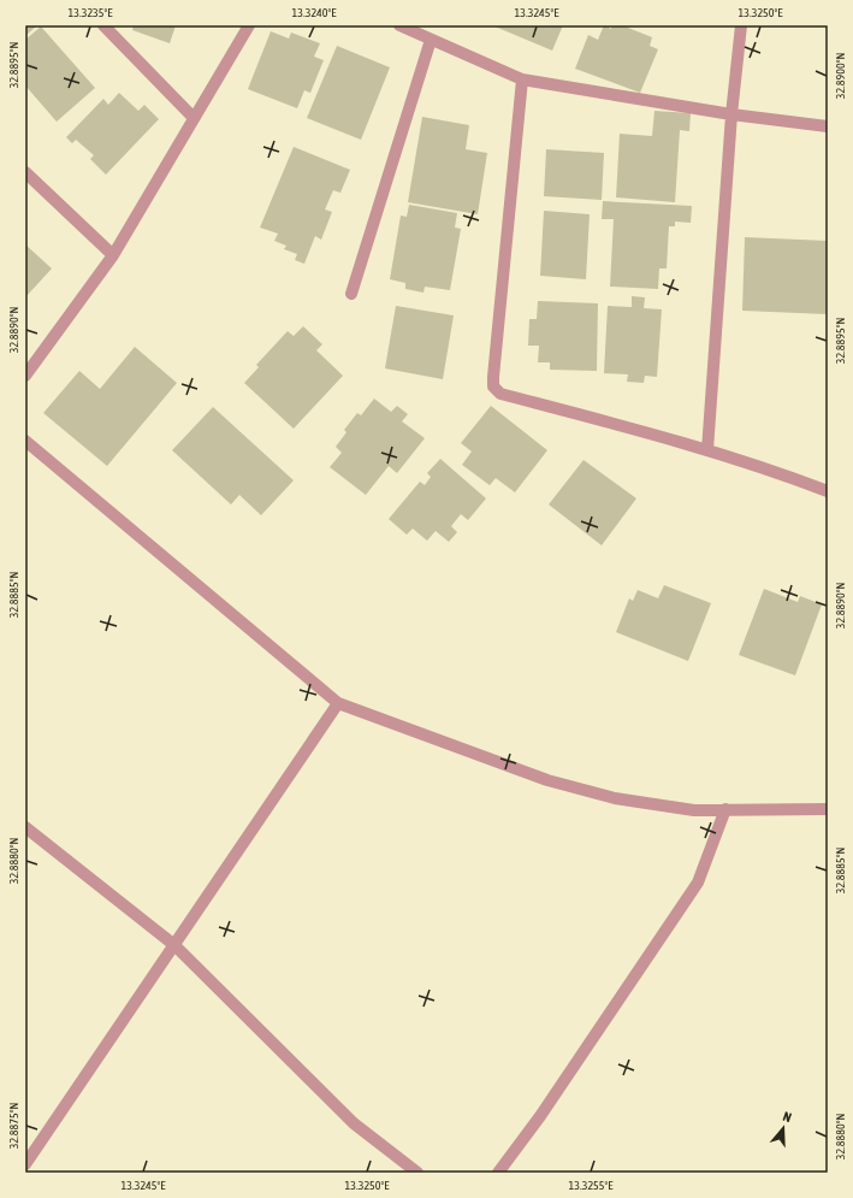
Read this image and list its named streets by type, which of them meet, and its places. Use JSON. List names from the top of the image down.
{
  "north": "top",
  "coordinates": [
    "13.3235°E",
    "13.3240°E",
    "13.3245°E",
    "13.3250°E",
    "32.8895°N",
    "32.8900°N",
    "32.8890°N",
    "32.8885°N",
    "32.8880°N",
    "32.8875°N",
    "13.3255°E"
  ]
}
